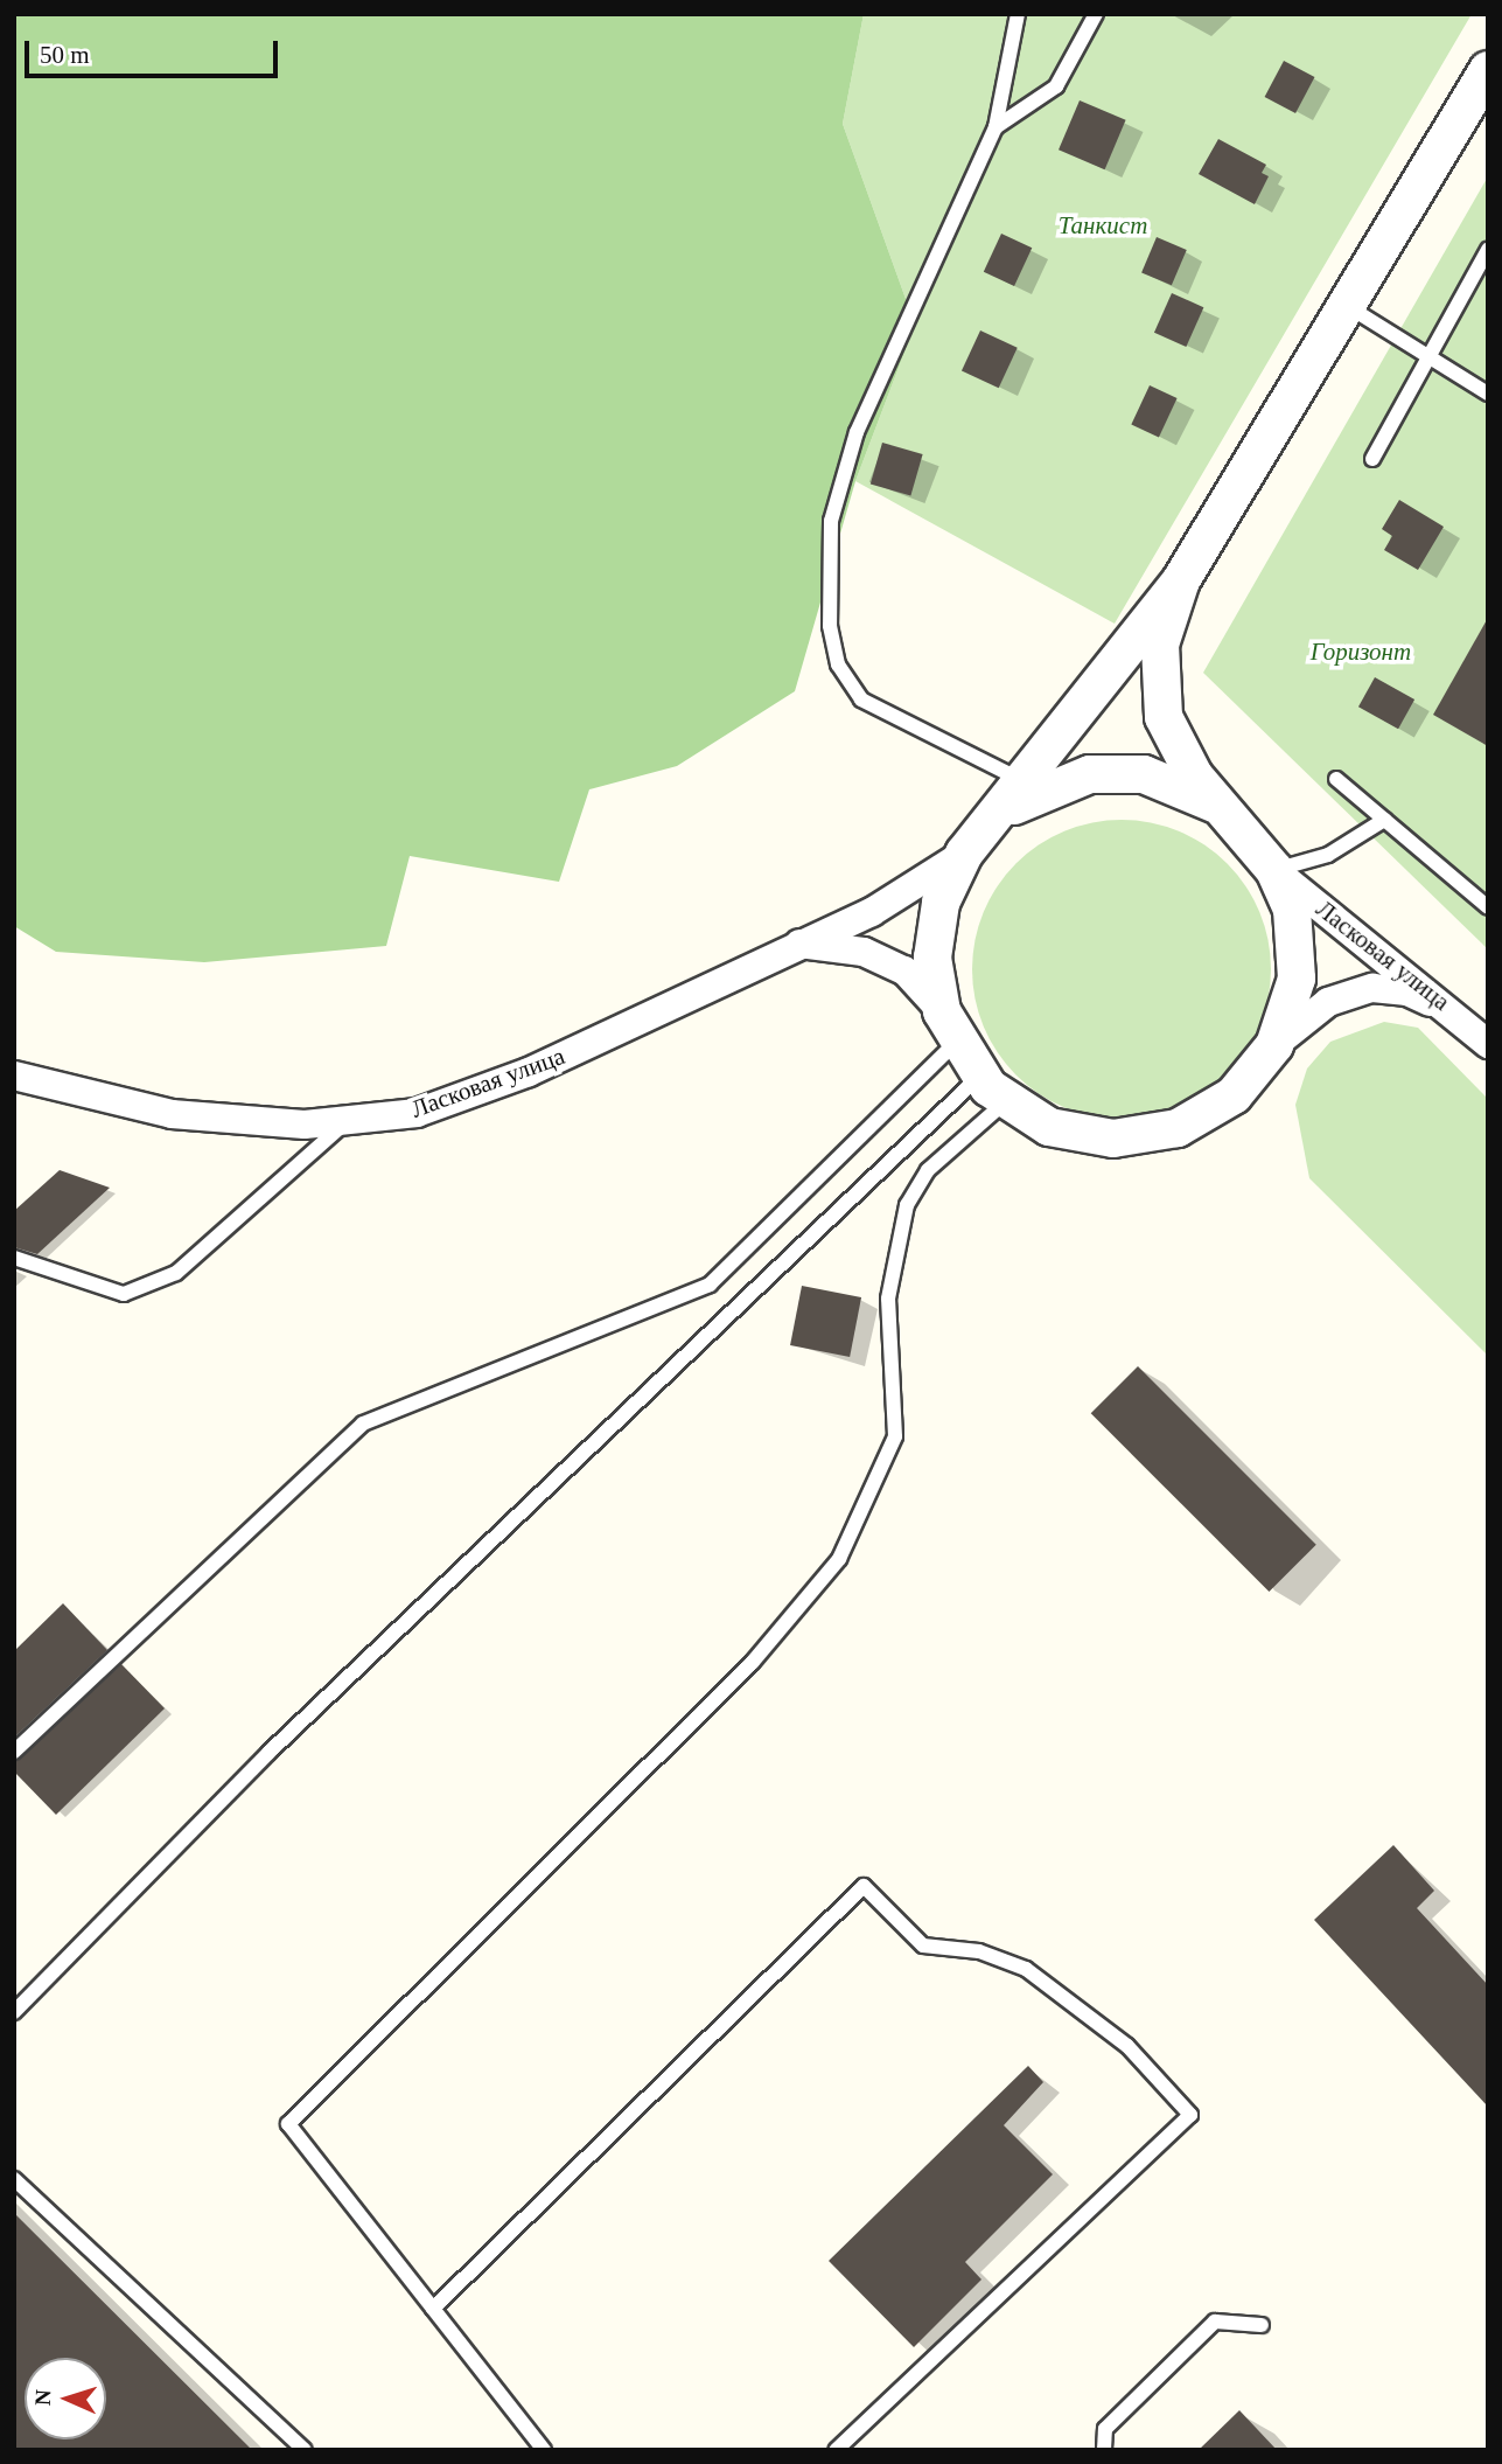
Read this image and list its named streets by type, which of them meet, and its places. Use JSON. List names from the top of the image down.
{
  "streets": {
    "street": ["Ласковая улица"]
  },
  "parks": ["Танкист", "Горизонт"],
  "scale_bar": "50 m",
  "north": "left"
}
